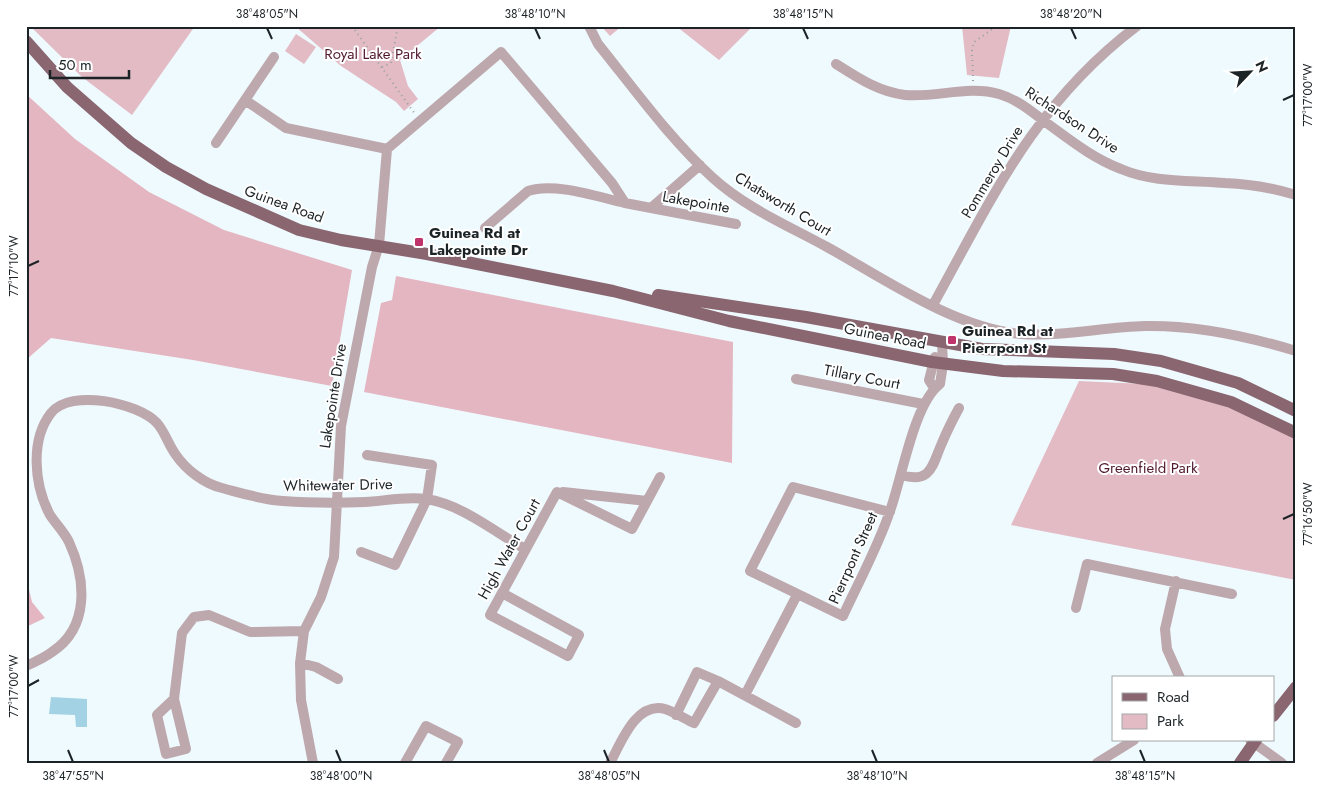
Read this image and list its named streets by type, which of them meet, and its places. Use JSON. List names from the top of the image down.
{
  "streets": {
    "main road": ["Guinea Road"],
    "street": [
      "Richardson Drive",
      "Pommeroy Drive",
      "Lakepointe",
      "Chatsworth Court",
      "Tillary Court",
      "Lakepointe Drive",
      "Whitewater Drive",
      "High Water Court",
      "Pierrpont Street"
    ]
  },
  "crossings": [
    ["Richardson Drive", "Pommeroy Drive"],
    ["Pommeroy Drive", "Chatsworth Court"],
    ["Guinea Road", "Lakepointe Drive"],
    ["Guinea Road", "Pierrpont Street"],
    ["Tillary Court", "Pierrpont Street"],
    ["Lakepointe Drive", "Whitewater Drive"],
    ["Whitewater Drive", "High Water Court"]
  ],
  "parks": ["Royal Lake Park", "Greenfield Park"],
  "places": {
    "transit": ["Guinea Rd at Lakepointe Dr", "Guinea Rd at Pierrpont St"]
  },
  "legend": ["Road", "Park"],
  "scale_bar": "50 m",
  "north": "top right",
  "coordinates": [
    "38°48'05\"N",
    "38°48'10\"N",
    "38°48'15\"N",
    "38°48'20\"N",
    "77°17'00\"W",
    "77°17'10\"W",
    "77°16'50\"W",
    "38°47'55\"N",
    "38°48'00\"N"
  ]
}
